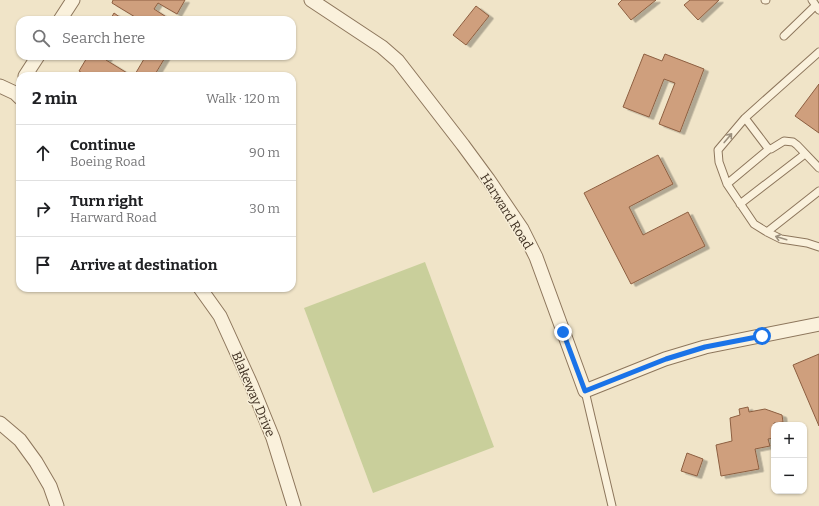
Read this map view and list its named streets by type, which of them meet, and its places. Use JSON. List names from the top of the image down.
{
  "streets": {
    "street": ["Harward Road", "Blakeway Drive"]
  },
  "page": {
    "search": "Search here",
    "heading": ["2 min", "Walk · 120 m"],
    "list": [
      ["Continue", "Boeing Road", "90 m"],
      ["Turn right", "Harward Road", "30 m"],
      "Arrive at destination"
    ],
    "map_buttons": ["+", "−"]
  }
}
